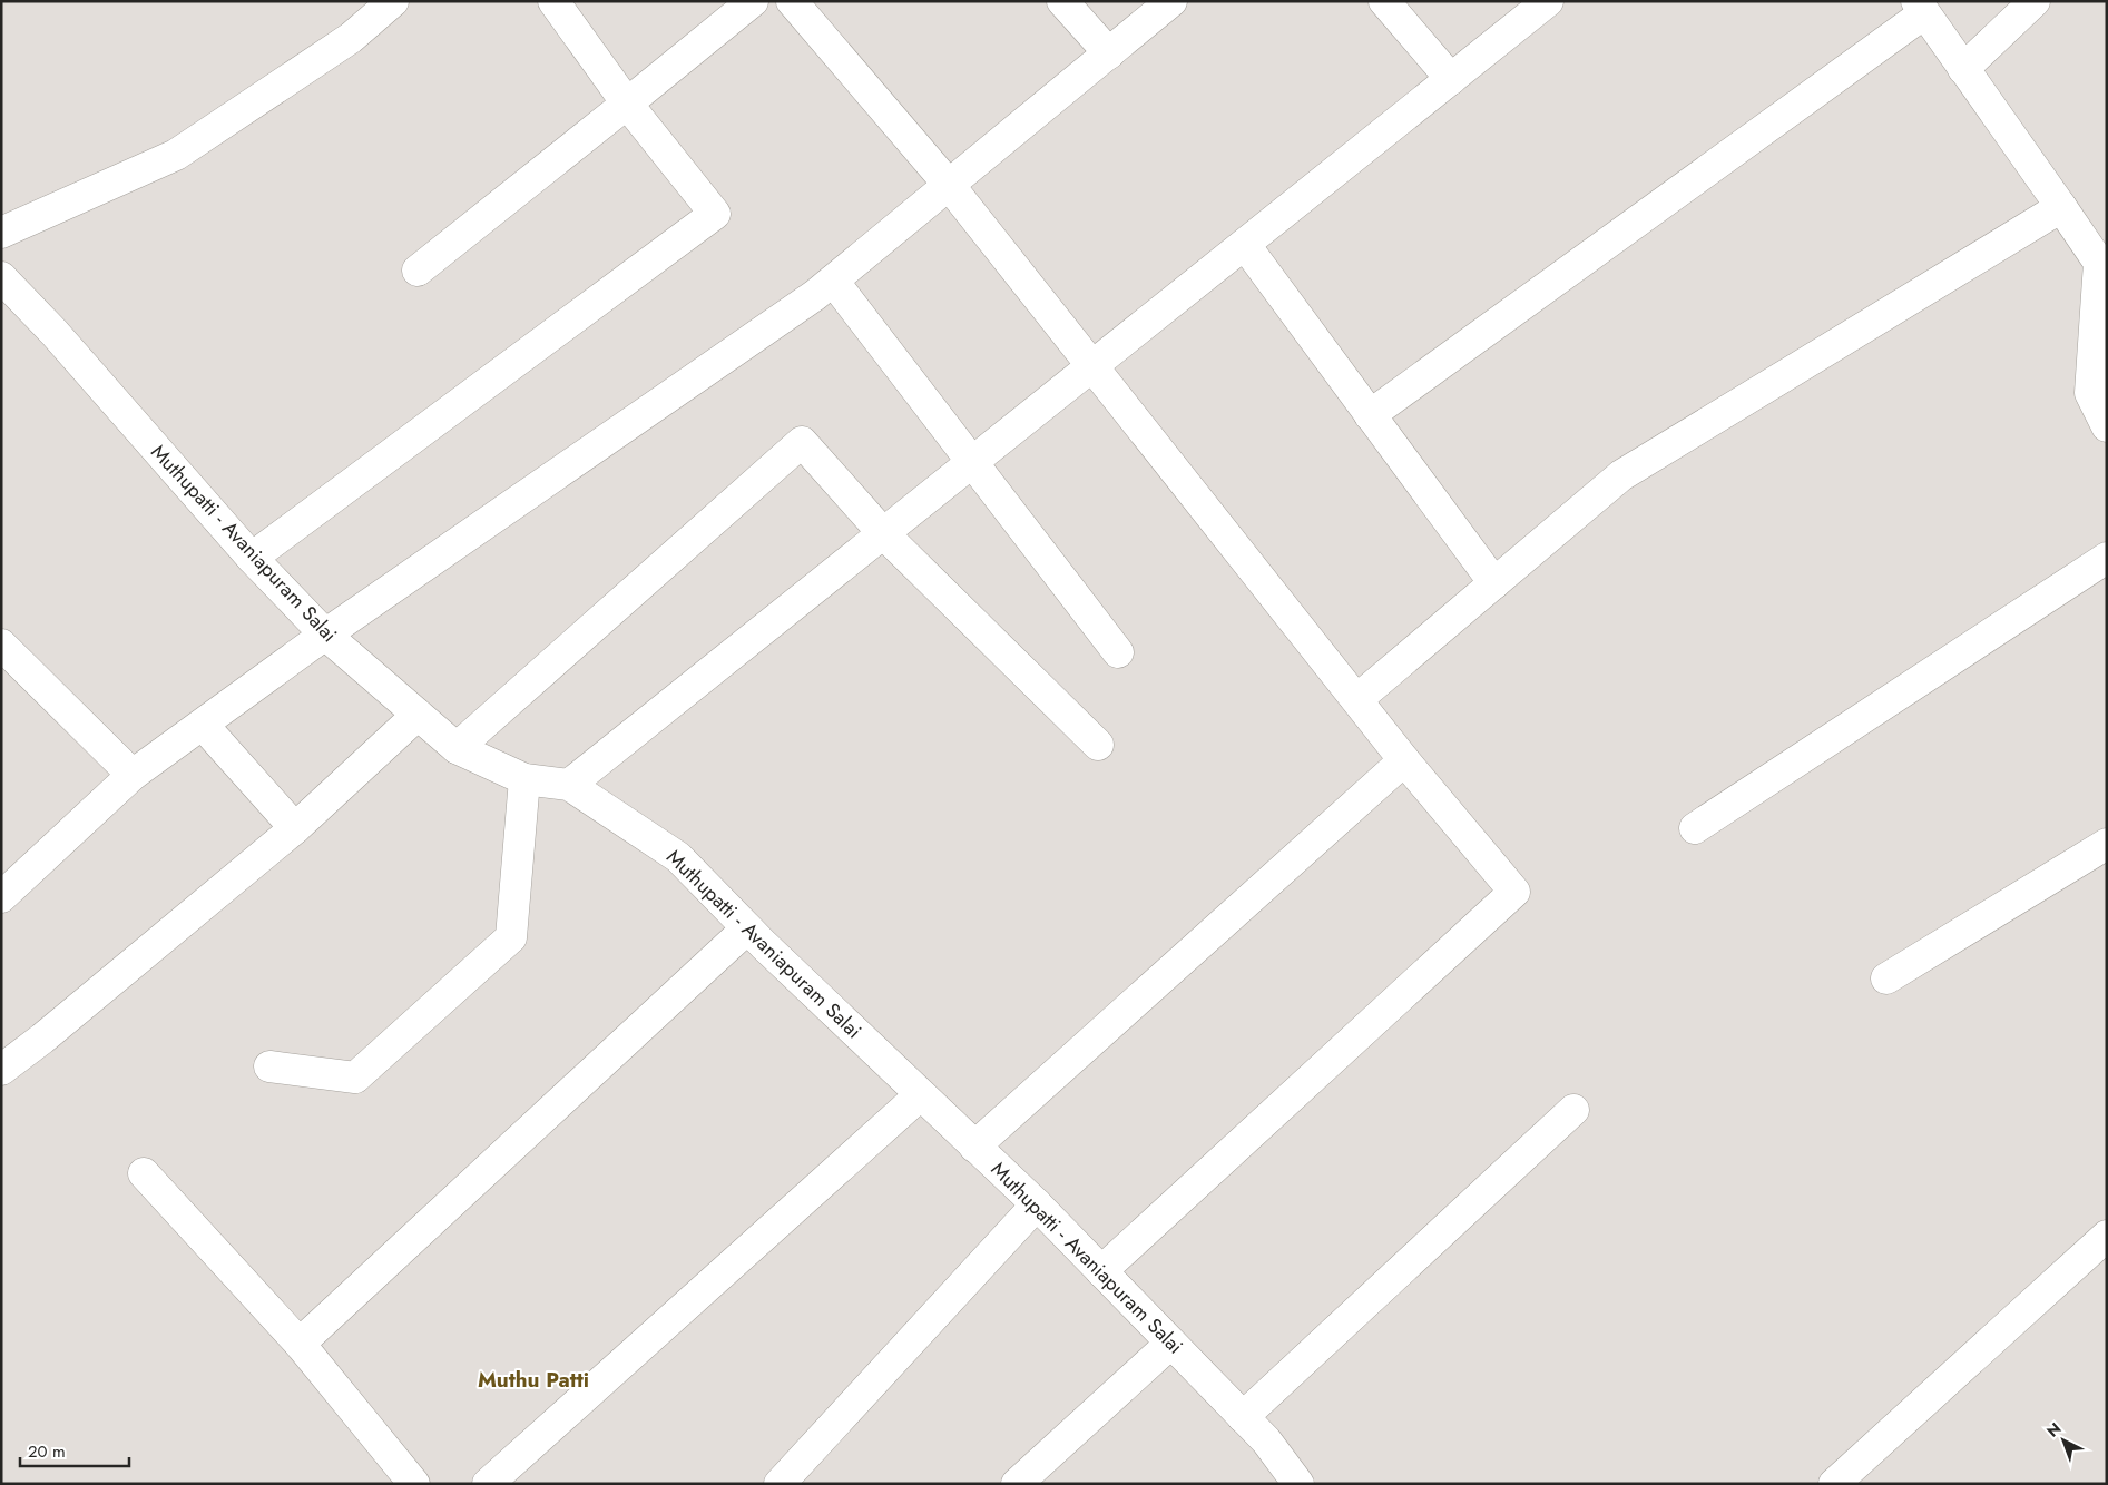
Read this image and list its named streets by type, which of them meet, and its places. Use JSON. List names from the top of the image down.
{
  "streets": {
    "street": ["Muthupatti - Avaniapuram Salai"]
  },
  "districts": ["Muthu Patti"],
  "scale_bar": "20 m",
  "north": "top left"
}
